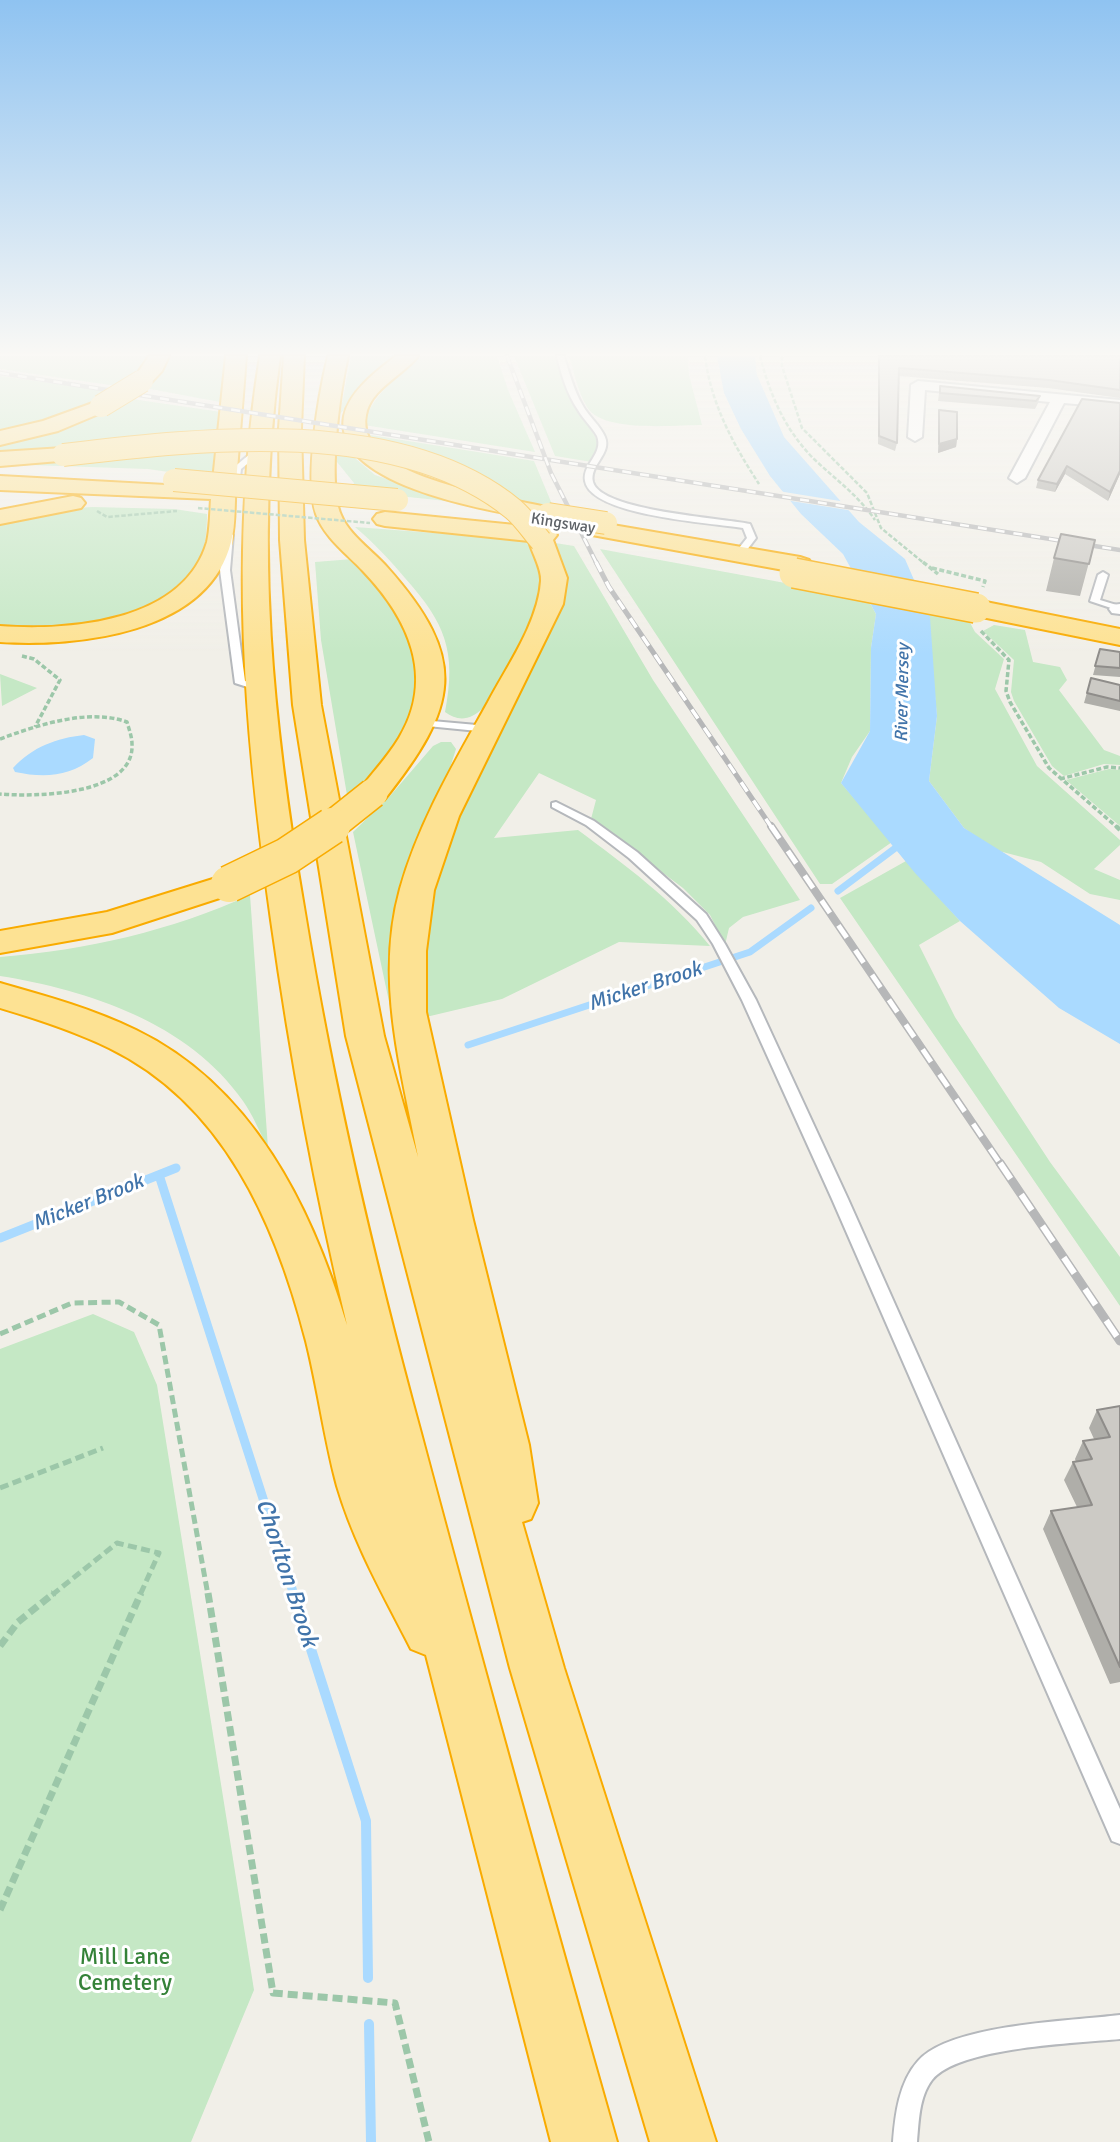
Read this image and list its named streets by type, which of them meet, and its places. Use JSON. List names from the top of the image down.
{
  "streets": {
    "highway": ["Kingsway"]
  },
  "water": ["River Mersey", "Micker Brook", "Chorlton Brook"],
  "parks": ["Mill Lane Cemetery"]
}
